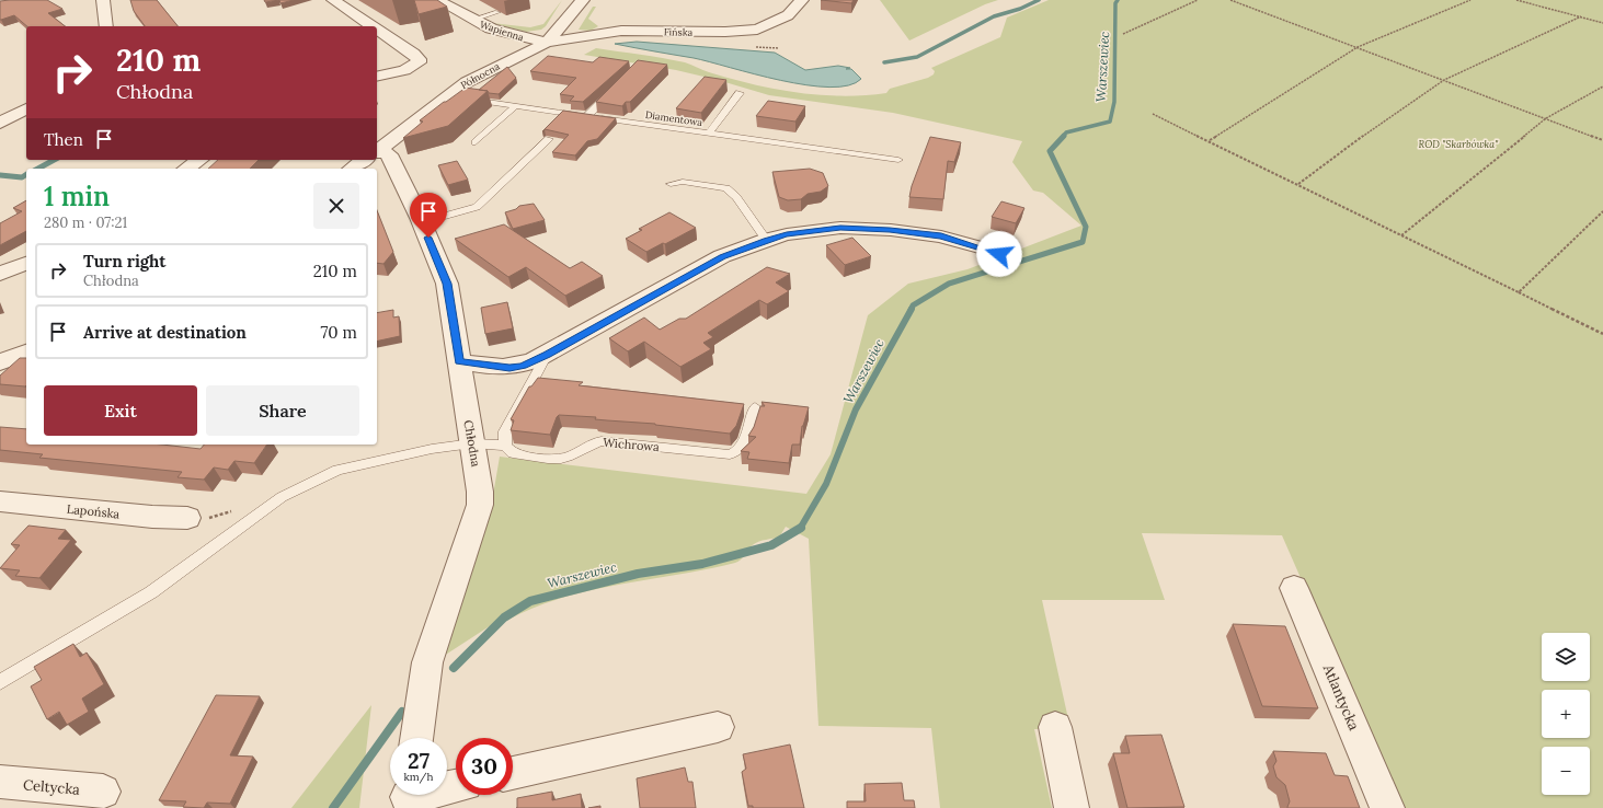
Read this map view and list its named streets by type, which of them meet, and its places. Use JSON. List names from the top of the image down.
{
  "streets": {
    "street": [
      "Wapienna",
      "Fińska",
      "Północna",
      "Chłodna",
      "Lapońska",
      "Atlantycka",
      "Celtycka"
    ],
    "lane": ["Diamentowa", "Wichrowa"]
  },
  "crossings": [
    ["Wapienna", "Fińska"],
    ["Wapienna", "Północna"],
    ["Fińska", "Północna"],
    ["Północna", "Diamentowa"]
  ],
  "water": ["Warszewiec"],
  "parks": ["ROD \"Skarbówka\""],
  "page": {
    "turn": ["210 m", "Chłodna"],
    "then": "Then",
    "heading": ["1 min", "280 m · 07:21"],
    "list": [
      {
        "name": "Turn right",
        "note": "Chłodna",
        "value": "210 m"
      },
      {
        "name": "Arrive at destination",
        "value": "70 m"
      }
    ],
    "buttons": ["Exit", "Share"],
    "map_buttons": ["+", "−"],
    "speed": "27 km/h",
    "limit": "30"
  }
}
